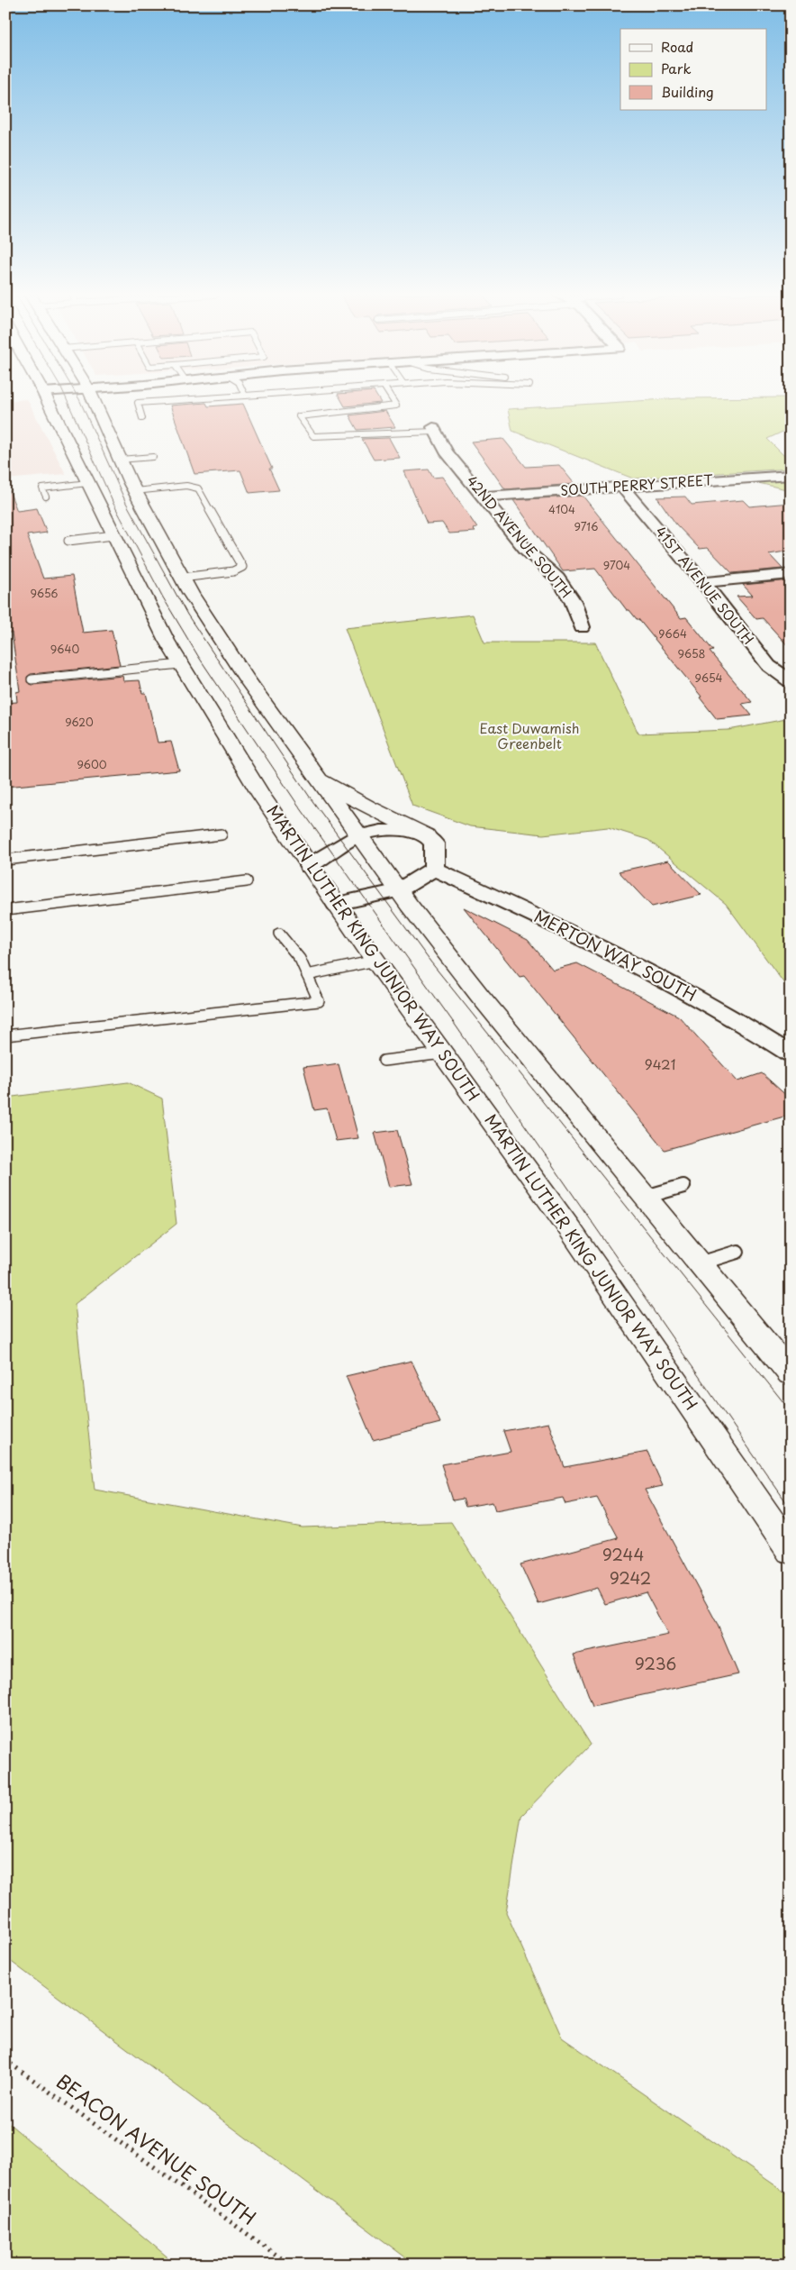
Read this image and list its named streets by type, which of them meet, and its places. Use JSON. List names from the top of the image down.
{
  "streets": {
    "main road": ["MARTIN LUTHER KING JUNIOR WAY SOUTH"],
    "street": [
      "SOUTH PERRY STREET",
      "42ND AVENUE SOUTH",
      "41ST AVENUE SOUTH",
      "MERTON WAY SOUTH"
    ],
    "path": ["BEACON AVENUE SOUTH"]
  },
  "crossings": [
    ["SOUTH PERRY STREET", "42ND AVENUE SOUTH"],
    ["SOUTH PERRY STREET", "41ST AVENUE SOUTH"]
  ],
  "parks": ["East Duwamish Greenbelt"],
  "house_numbers": [
    "4104",
    "9716",
    "9704",
    "9656",
    "9664",
    "9640",
    "9658",
    "9654",
    "9620",
    "9600",
    "9421",
    "9244",
    "9242",
    "9236"
  ],
  "legend": ["Road", "Park", "Building"]
}
